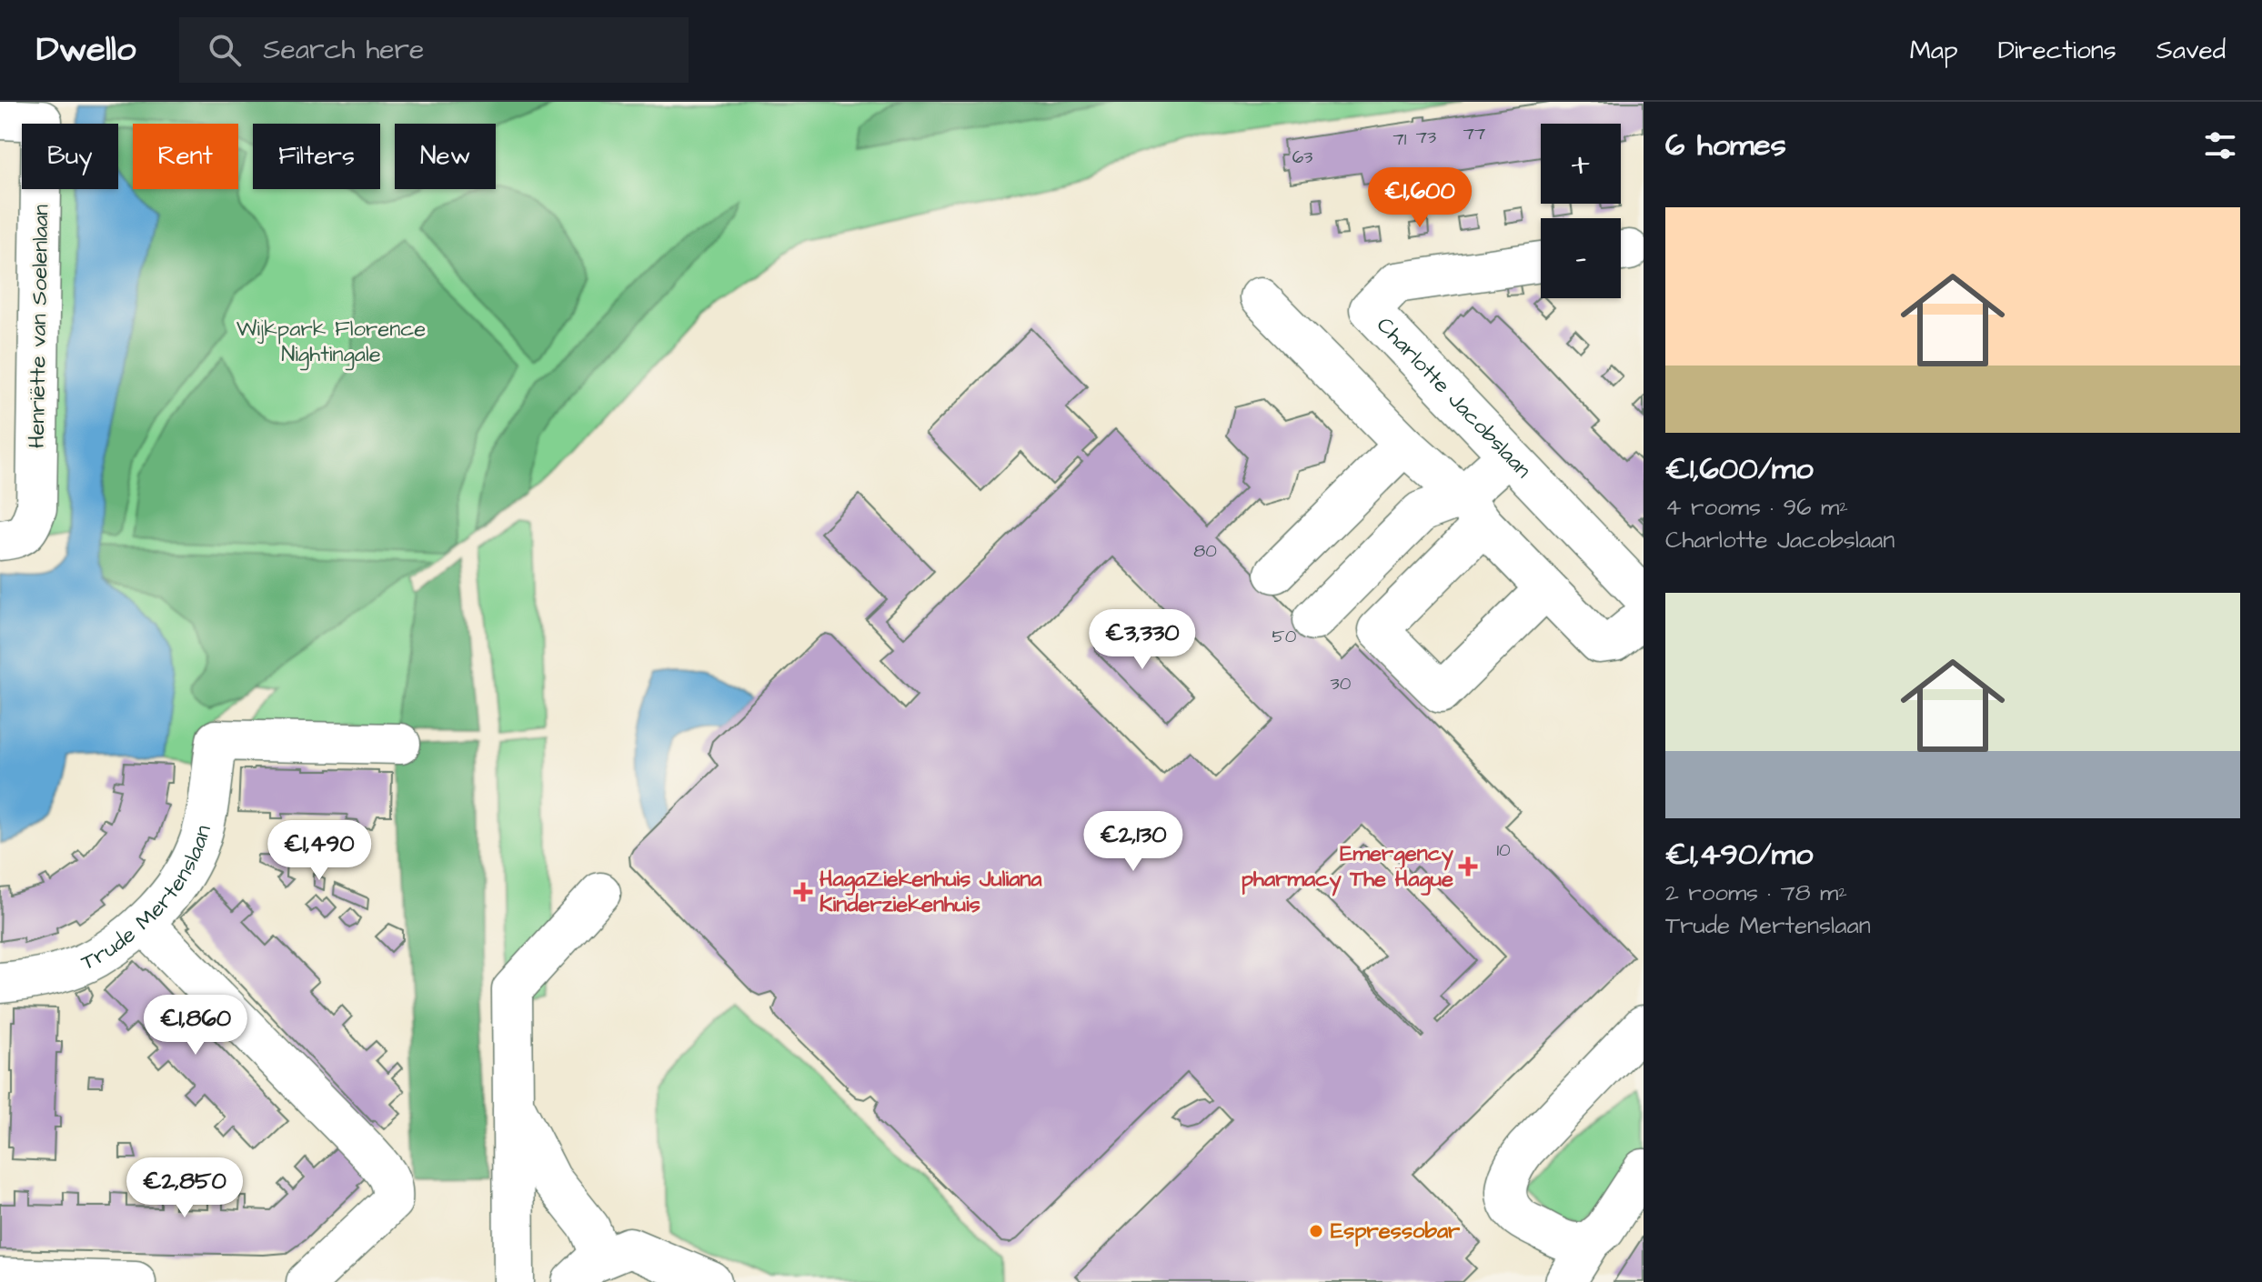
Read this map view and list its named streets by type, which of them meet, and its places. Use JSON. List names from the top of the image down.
{
  "streets": {
    "street": ["Henriëtte van Soelenlaan", "Charlotte Jacobslaan", "Trude Mertenslaan"]
  },
  "parks": ["Wijkpark Florence Nightingale"],
  "places": {
    "health": ["Emergency pharmacy The Hague", "HagaZiekenhuis Juliana Kinderziekenhuis"],
    "other": ["Espressobar"]
  },
  "house_numbers": [
    "77",
    "73",
    "71",
    "63",
    "80",
    "50",
    "30",
    "10"
  ],
  "page": {
    "header": "Dwello",
    "search": "Search here",
    "nav": ["Map", "Directions", "Saved"],
    "heading": "6 homes",
    "map_buttons": ["+", "−"],
    "chip": [
      "Buy",
      "Rent",
      "Filters",
      "New"
    ],
    "price": [
      "€1,600",
      "€3,330",
      "€2,130",
      "€1,490",
      "€1,860",
      "€2,850"
    ],
    "list": [
      {
        "name": "€1,600/mo",
        "note": "4 rooms · 96 m² · Charlotte Jacobslaan"
      },
      {
        "name": "€1,490/mo",
        "note": "2 rooms · 78 m² · Trude Mertenslaan"
      }
    ]
  }
}
